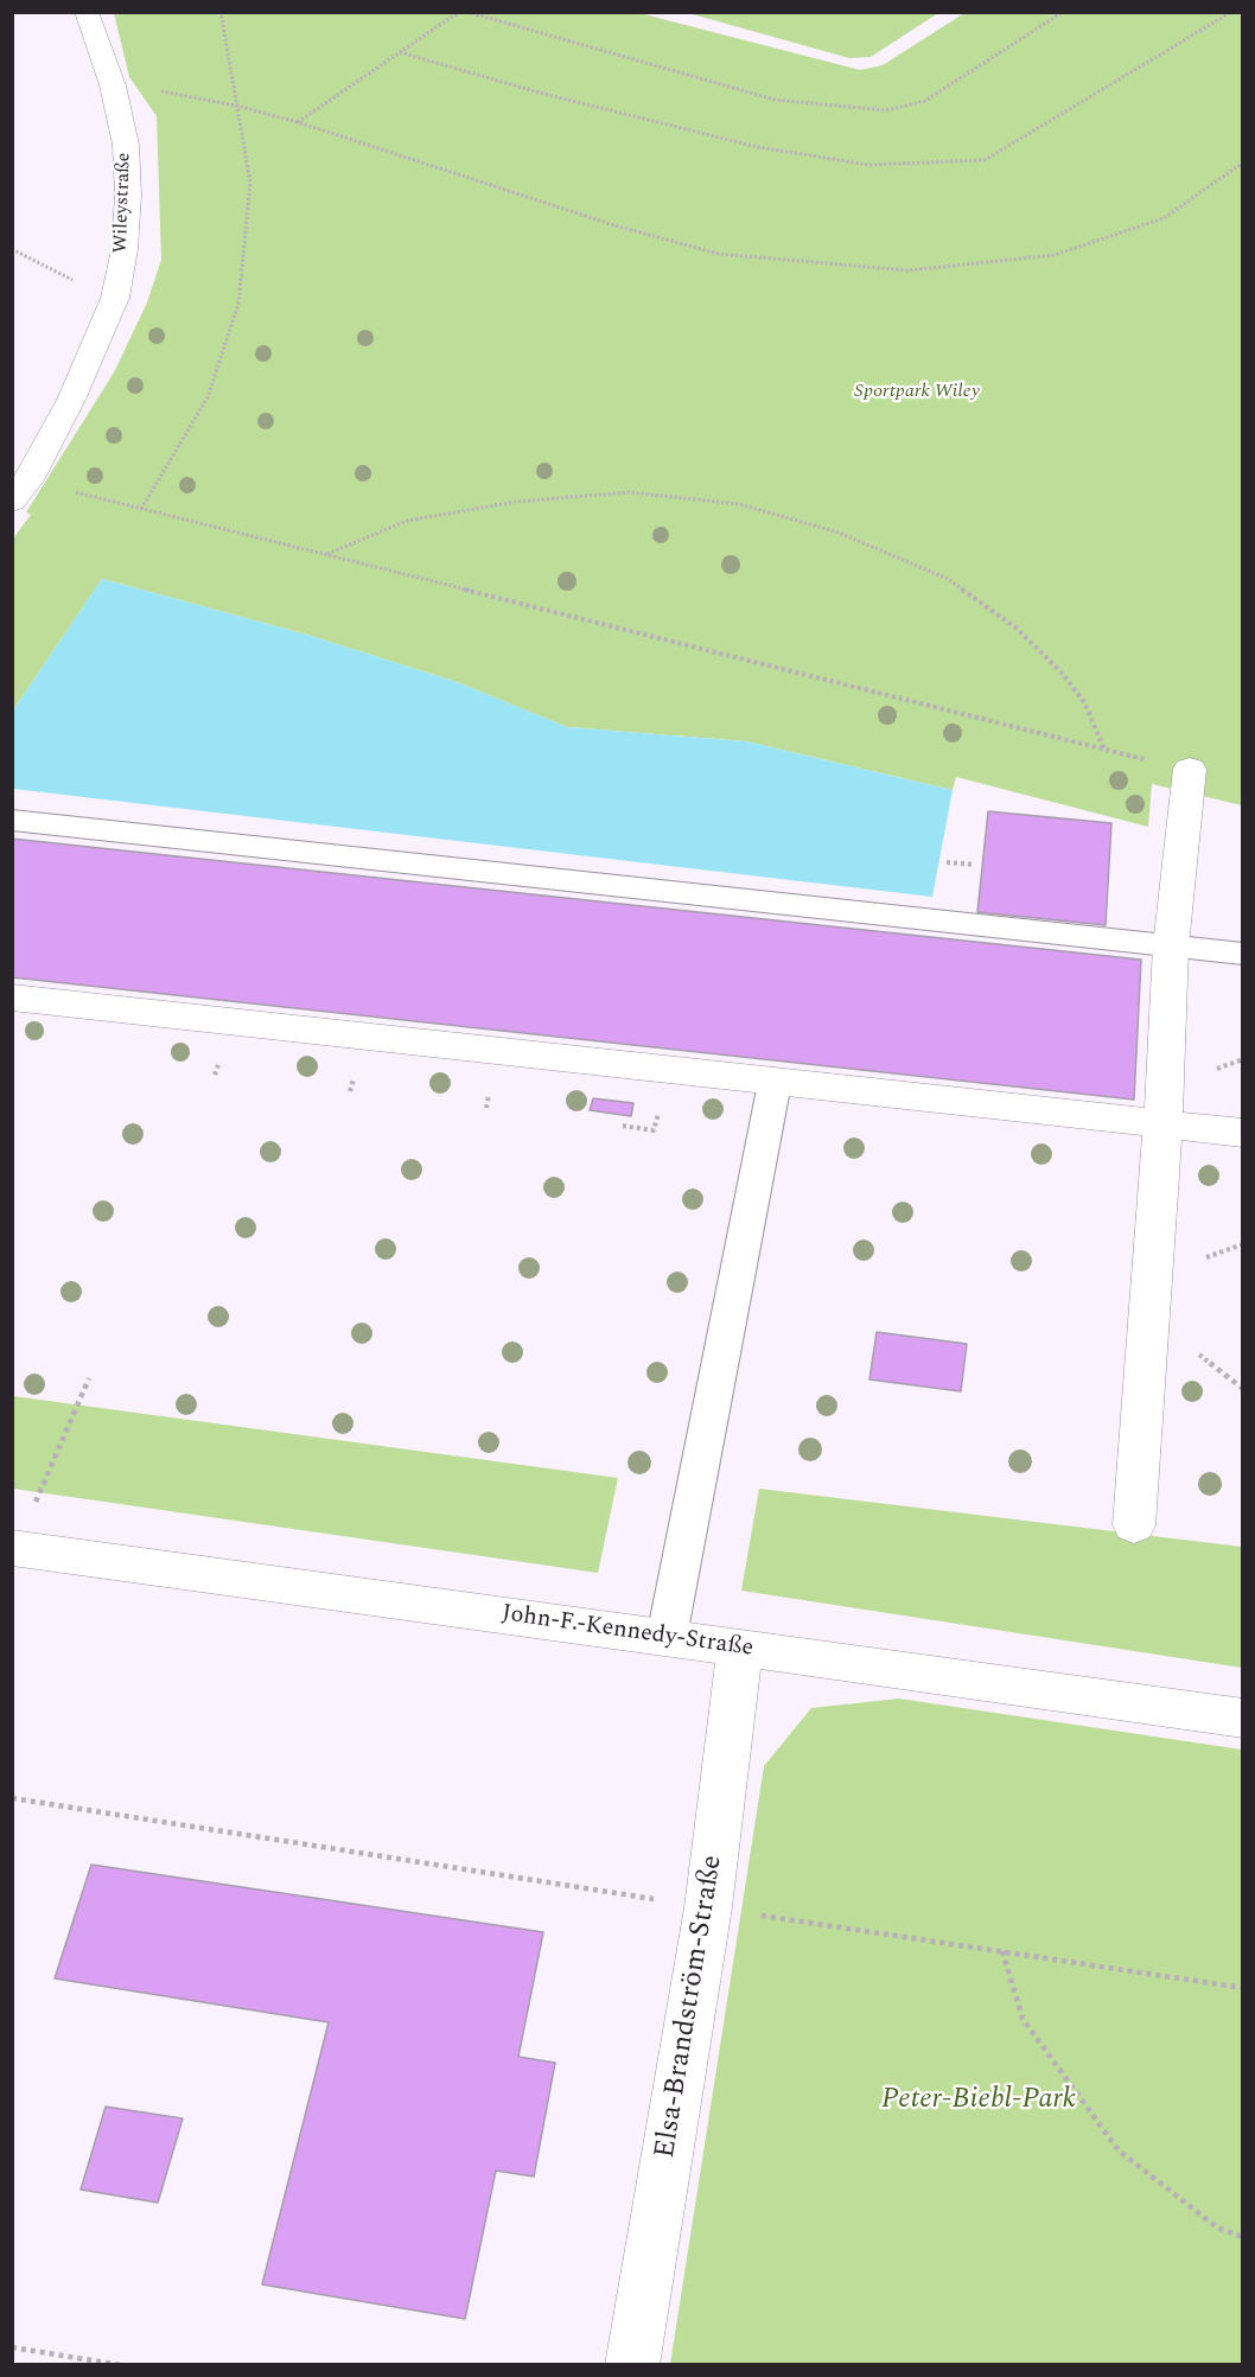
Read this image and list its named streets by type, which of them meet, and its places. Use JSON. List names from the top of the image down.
{
  "streets": {
    "street": ["Wileystraße", "John-F.-Kennedy-Straße", "Elsa-Brandström-Straße"]
  },
  "crossings": [
    ["John-F.-Kennedy-Straße", "Elsa-Brandström-Straße"]
  ],
  "parks": ["Sportpark Wiley", "Peter-Biebl-Park"]
}
